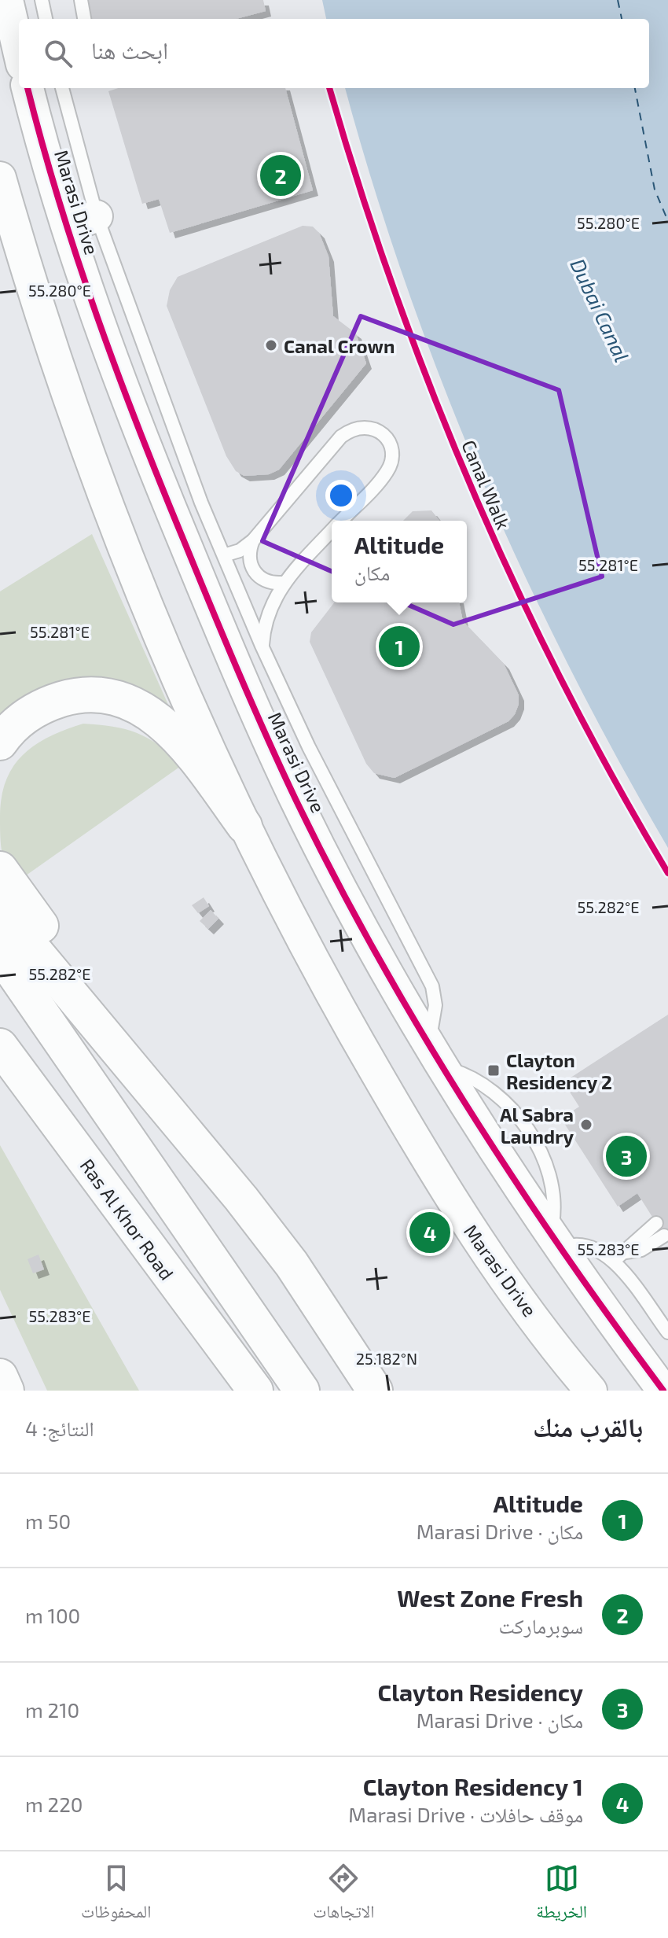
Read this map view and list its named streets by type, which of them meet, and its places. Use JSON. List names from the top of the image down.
{
  "streets": {
    "highway": ["Ras Al Khor Road"],
    "street": ["Marasi Drive"],
    "cycle path": ["Canal Walk"]
  },
  "water": ["Dubai Canal"],
  "places": {
    "other": ["Canal Crown", "Al Sabra Laundry"],
    "transit": ["Clayton Residency 2"]
  },
  "page": {
    "search": "ابحث هنا",
    "pins": [
      "2",
      "1",
      "3",
      "4"
    ],
    "popup": ["Altitude", "مكان"],
    "heading": ["بالقرب منك", "النتائج: 4"],
    "list": [
      {
        "mark": "1",
        "name": "Altitude",
        "note": "مكان · Marasi Drive",
        "value": "50 m"
      },
      {
        "mark": "2",
        "name": "West Zone Fresh",
        "note": "سوبرماركت",
        "value": "100 m"
      },
      {
        "mark": "3",
        "name": "Clayton Residency",
        "note": "مكان · Marasi Drive",
        "value": "210 m"
      },
      {
        "mark": "4",
        "name": "Clayton Residency 1",
        "note": "موقف حافلات · Marasi Drive",
        "value": "220 m"
      }
    ],
    "nav": ["الخريطة", "الاتجاهات", "المحفوظات"]
  },
  "coordinates": [
    "55.280°E",
    "55.281°E",
    "55.282°E",
    "55.283°E",
    "25.182°N"
  ]
}
